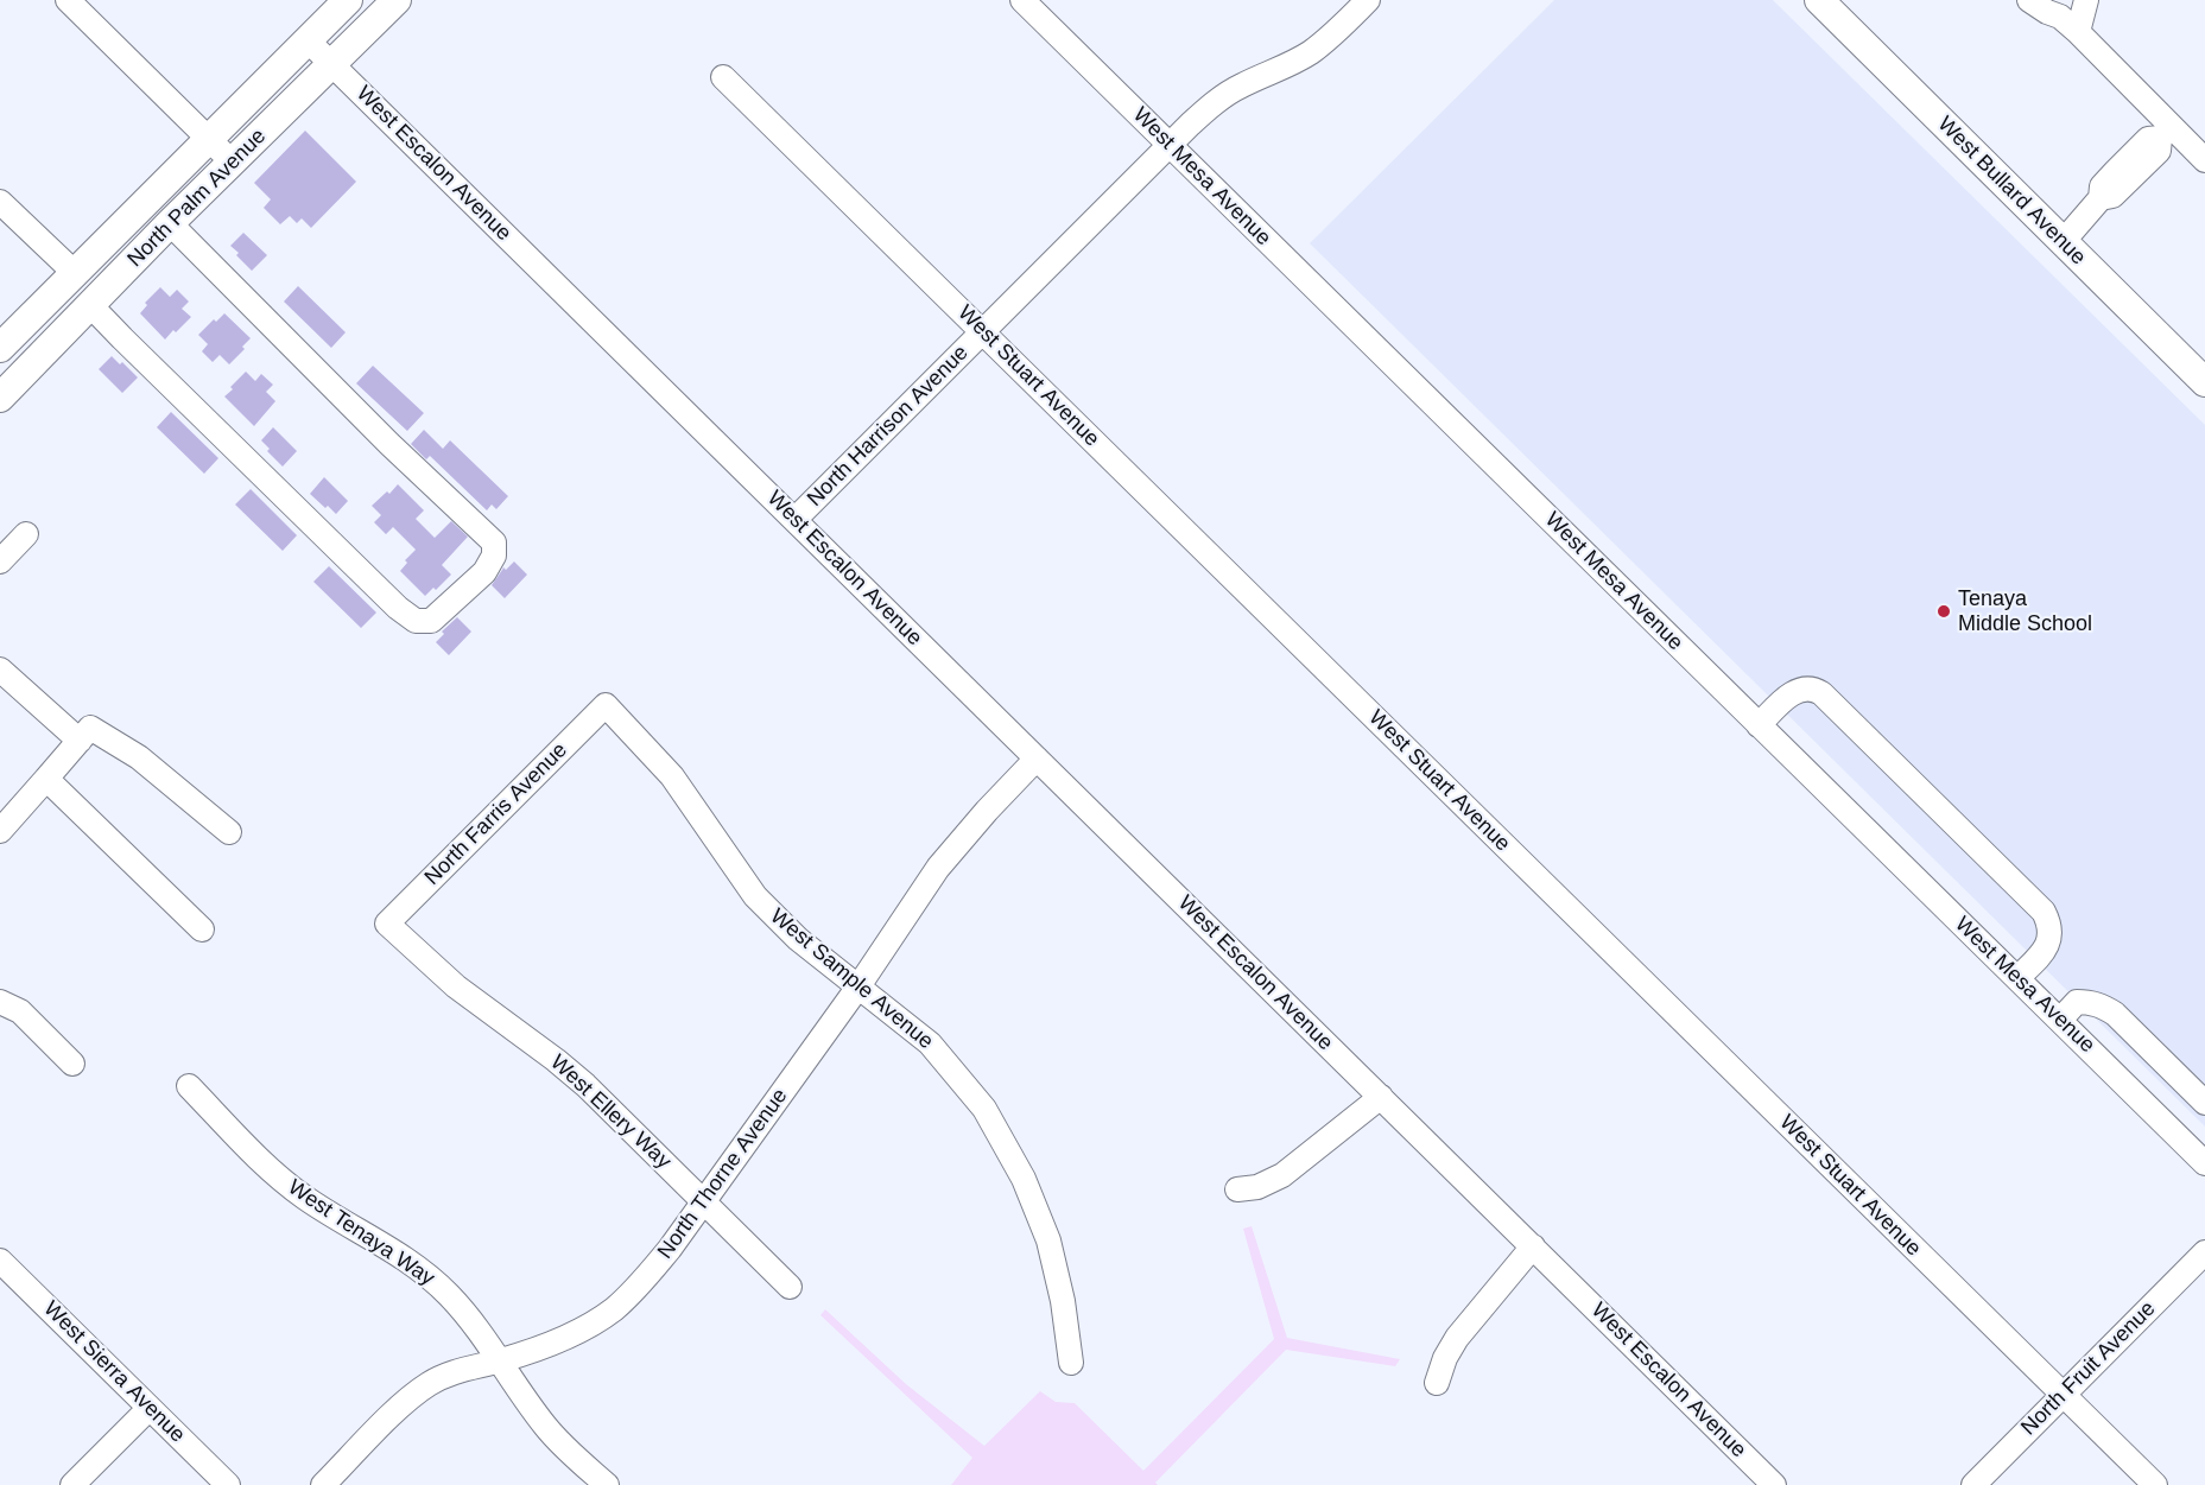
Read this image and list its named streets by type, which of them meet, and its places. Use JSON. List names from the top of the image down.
{
  "streets": {
    "main road": ["West Bullard Avenue", "North Palm Avenue"],
    "street": [
      "West Escalon Avenue",
      "West Mesa Avenue",
      "West Stuart Avenue",
      "North Harrison Avenue",
      "North Farris Avenue",
      "West Sample Avenue",
      "West Ellery Way",
      "North Thorne Avenue",
      "West Tenaya Way",
      "North Fruit Avenue",
      "West Sierra Avenue"
    ]
  },
  "crossings": [
    ["West Escalon Avenue", "North Palm Avenue"],
    ["West Escalon Avenue", "North Harrison Avenue"],
    ["West Escalon Avenue", "North Thorne Avenue"],
    ["West Mesa Avenue", "North Harrison Avenue"],
    ["West Stuart Avenue", "North Harrison Avenue"],
    ["West Stuart Avenue", "North Fruit Avenue"],
    ["North Farris Avenue", "West Sample Avenue"],
    ["North Farris Avenue", "West Ellery Way"],
    ["West Sample Avenue", "North Thorne Avenue"],
    ["West Ellery Way", "North Thorne Avenue"],
    ["North Thorne Avenue", "West Tenaya Way"]
  ],
  "places": ["Tenaya Middle School"]
}
